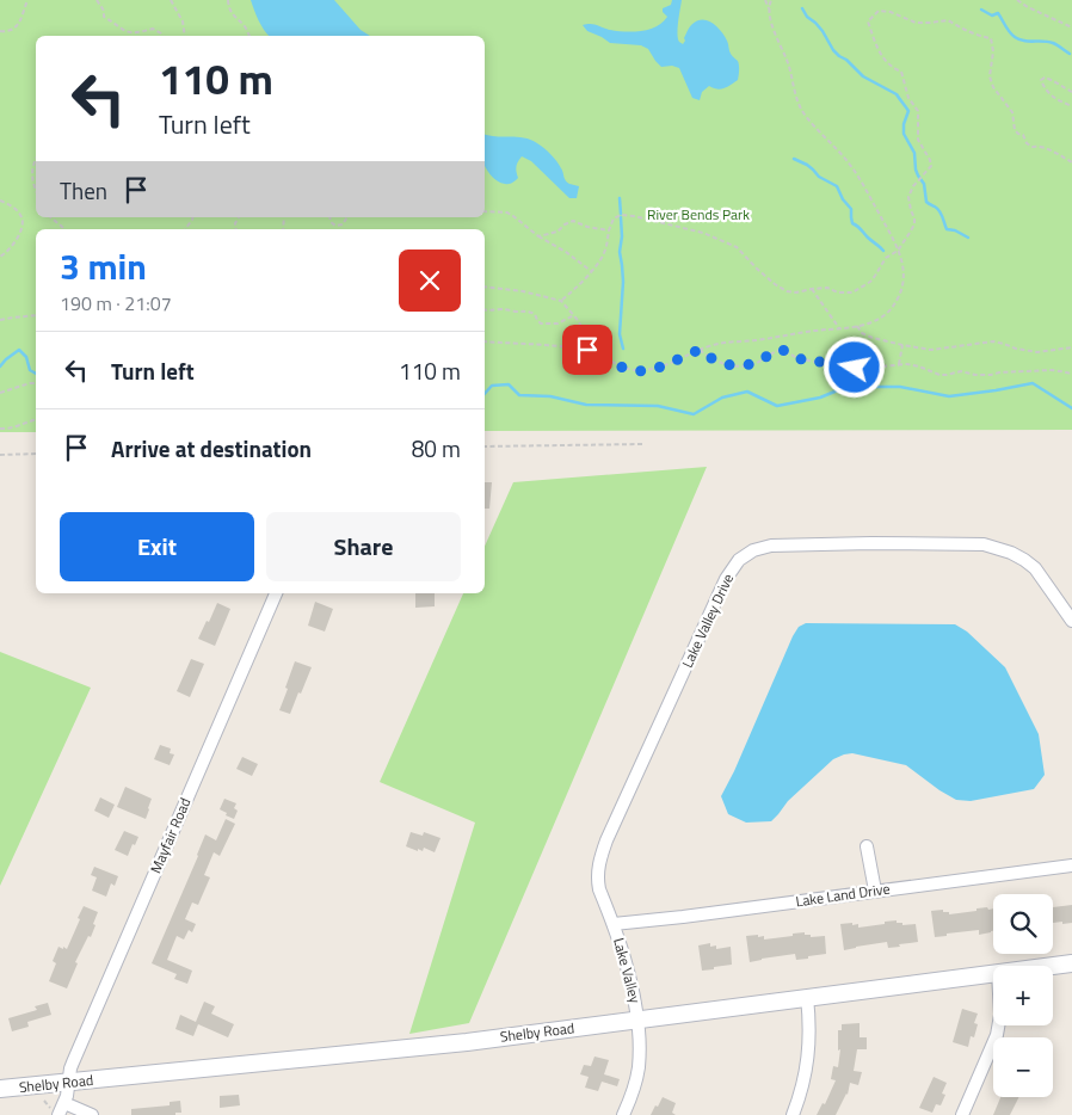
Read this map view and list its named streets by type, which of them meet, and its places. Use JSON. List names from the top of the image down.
{
  "streets": {
    "street": [
      "Lake Valley Drive",
      "Mayfair Road",
      "Lake Land Drive",
      "Lake Valley",
      "Shelby Road"
    ]
  },
  "crossings": [
    ["Lake Valley Drive", "Lake Land Drive"],
    ["Lake Valley Drive", "Lake Valley"],
    ["Mayfair Road", "Shelby Road"],
    ["Lake Land Drive", "Lake Valley"],
    ["Lake Valley", "Shelby Road"]
  ],
  "parks": ["River Bends Park"],
  "page": {
    "turn": ["110 m", "Turn left"],
    "then": "Then",
    "heading": ["3 min", "190 m · 21:07"],
    "list": [
      {
        "name": "Turn left",
        "value": "110 m"
      },
      {
        "name": "Arrive at destination",
        "value": "80 m"
      }
    ],
    "buttons": ["Exit", "Share"],
    "map_buttons": ["+", "−"]
  }
}
